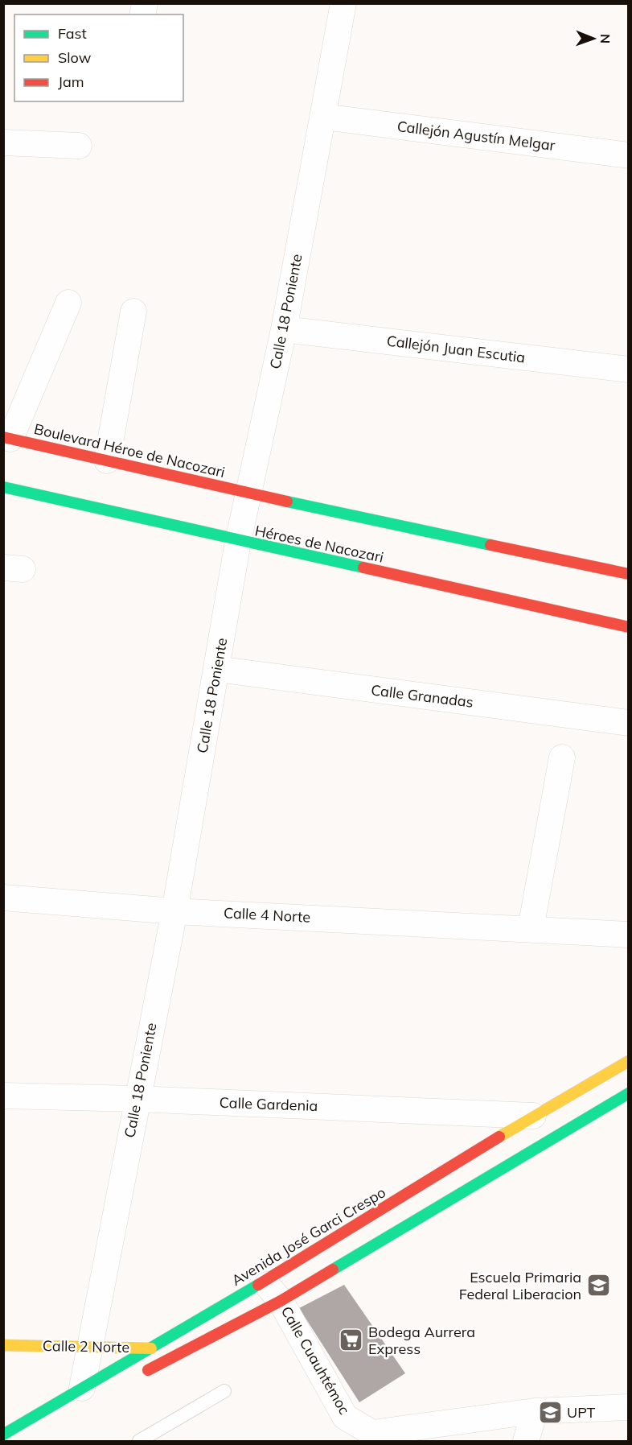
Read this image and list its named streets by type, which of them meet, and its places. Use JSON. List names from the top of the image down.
{
  "streets": {
    "main road": [
      "Boulevard Héroe de Nacozari",
      "Héroes de Nacozari",
      "Avenida José Garci Crespo",
      "Calle 2 Norte"
    ],
    "street": [
      "Callejón Agustín Melgar",
      "Calle 18 Poniente",
      "Callejón Juan Escutia",
      "Calle Granadas",
      "Calle 4 Norte",
      "Calle Gardenia",
      "Calle Cuauhtémoc"
    ]
  },
  "crossings": [
    ["Callejón Agustín Melgar", "Calle 18 Poniente"],
    ["Calle 18 Poniente", "Callejón Juan Escutia"],
    ["Calle 18 Poniente", "Boulevard Héroe de Nacozari"],
    ["Calle 18 Poniente", "Héroes de Nacozari"],
    ["Calle 18 Poniente", "Calle Granadas"],
    ["Calle 18 Poniente", "Calle 4 Norte"],
    ["Calle 18 Poniente", "Calle Gardenia"],
    ["Calle 18 Poniente", "Avenida José Garci Crespo"],
    ["Calle 18 Poniente", "Calle 2 Norte"],
    ["Calle Gardenia", "Avenida José Garci Crespo"],
    ["Avenida José Garci Crespo", "Calle 2 Norte"],
    ["Avenida José Garci Crespo", "Calle Cuauhtémoc"]
  ],
  "places": {
    "school or university": ["Escuela Primaria Federal Liberacion", "UPT"],
    "supermarket": ["Bodega Aurrera Express"]
  },
  "legend": ["Fast", "Slow", "Jam"],
  "north": "right"
}
